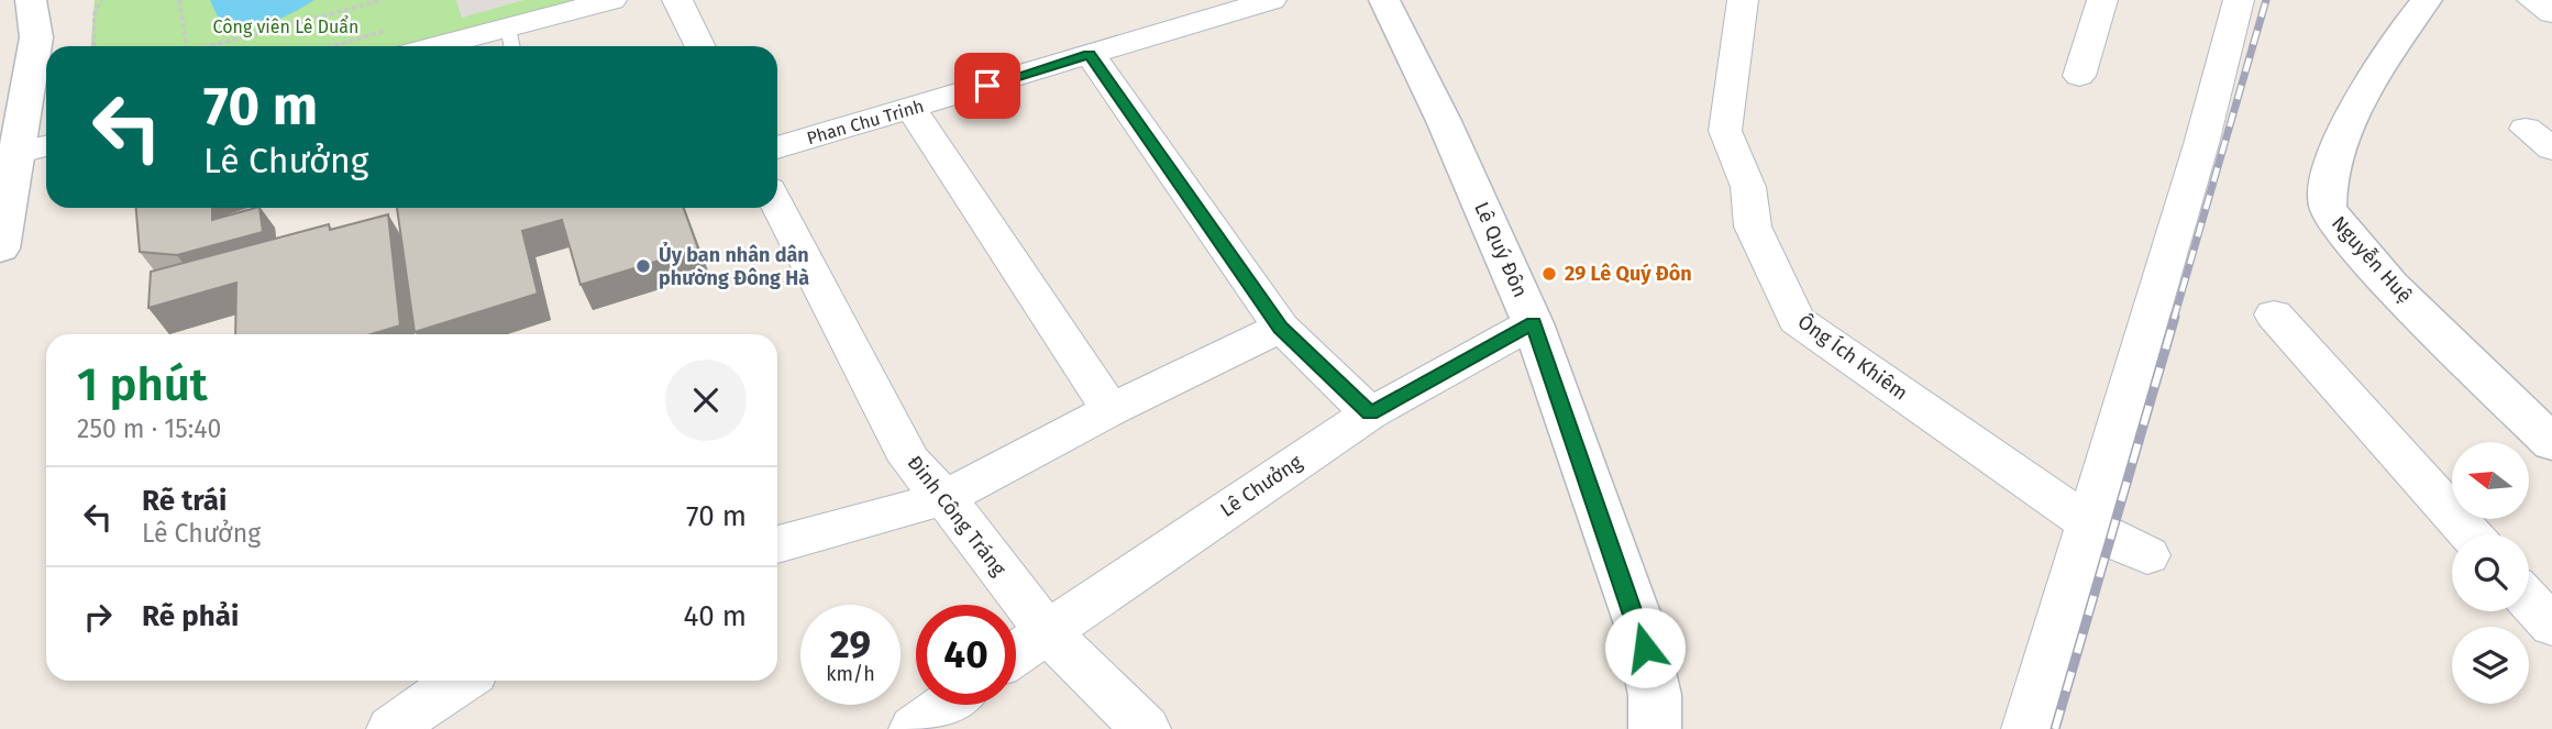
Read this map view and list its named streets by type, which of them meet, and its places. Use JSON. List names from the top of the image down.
{
  "streets": {
    "street": [
      "Phan Chu Trinh",
      "Lê Quý Đôn",
      "Nguyễn Huệ",
      "Ông Ích Khiêm",
      "Lê Chưởng",
      "Đinh Công Tráng"
    ]
  },
  "crossings": [
    ["Lê Quý Đôn", "Lê Chưởng"],
    ["Lê Chưởng", "Đinh Công Tráng"]
  ],
  "parks": ["Công viên Lê Duẩn"],
  "places": ["Ủy ban nhân dân phường Đông Hà", "29 Lê Quý Đôn"],
  "north": "left",
  "page": {
    "turn": ["70 m", "Lê Chưởng"],
    "heading": ["1 phút", "250 m · 15:40"],
    "list": [
      {
        "name": "Rẽ trái",
        "note": "Lê Chưởng",
        "value": "70 m"
      },
      {
        "name": "Rẽ phải",
        "value": "40 m"
      }
    ],
    "speed": "29 km/h",
    "limit": "40"
  }
}
